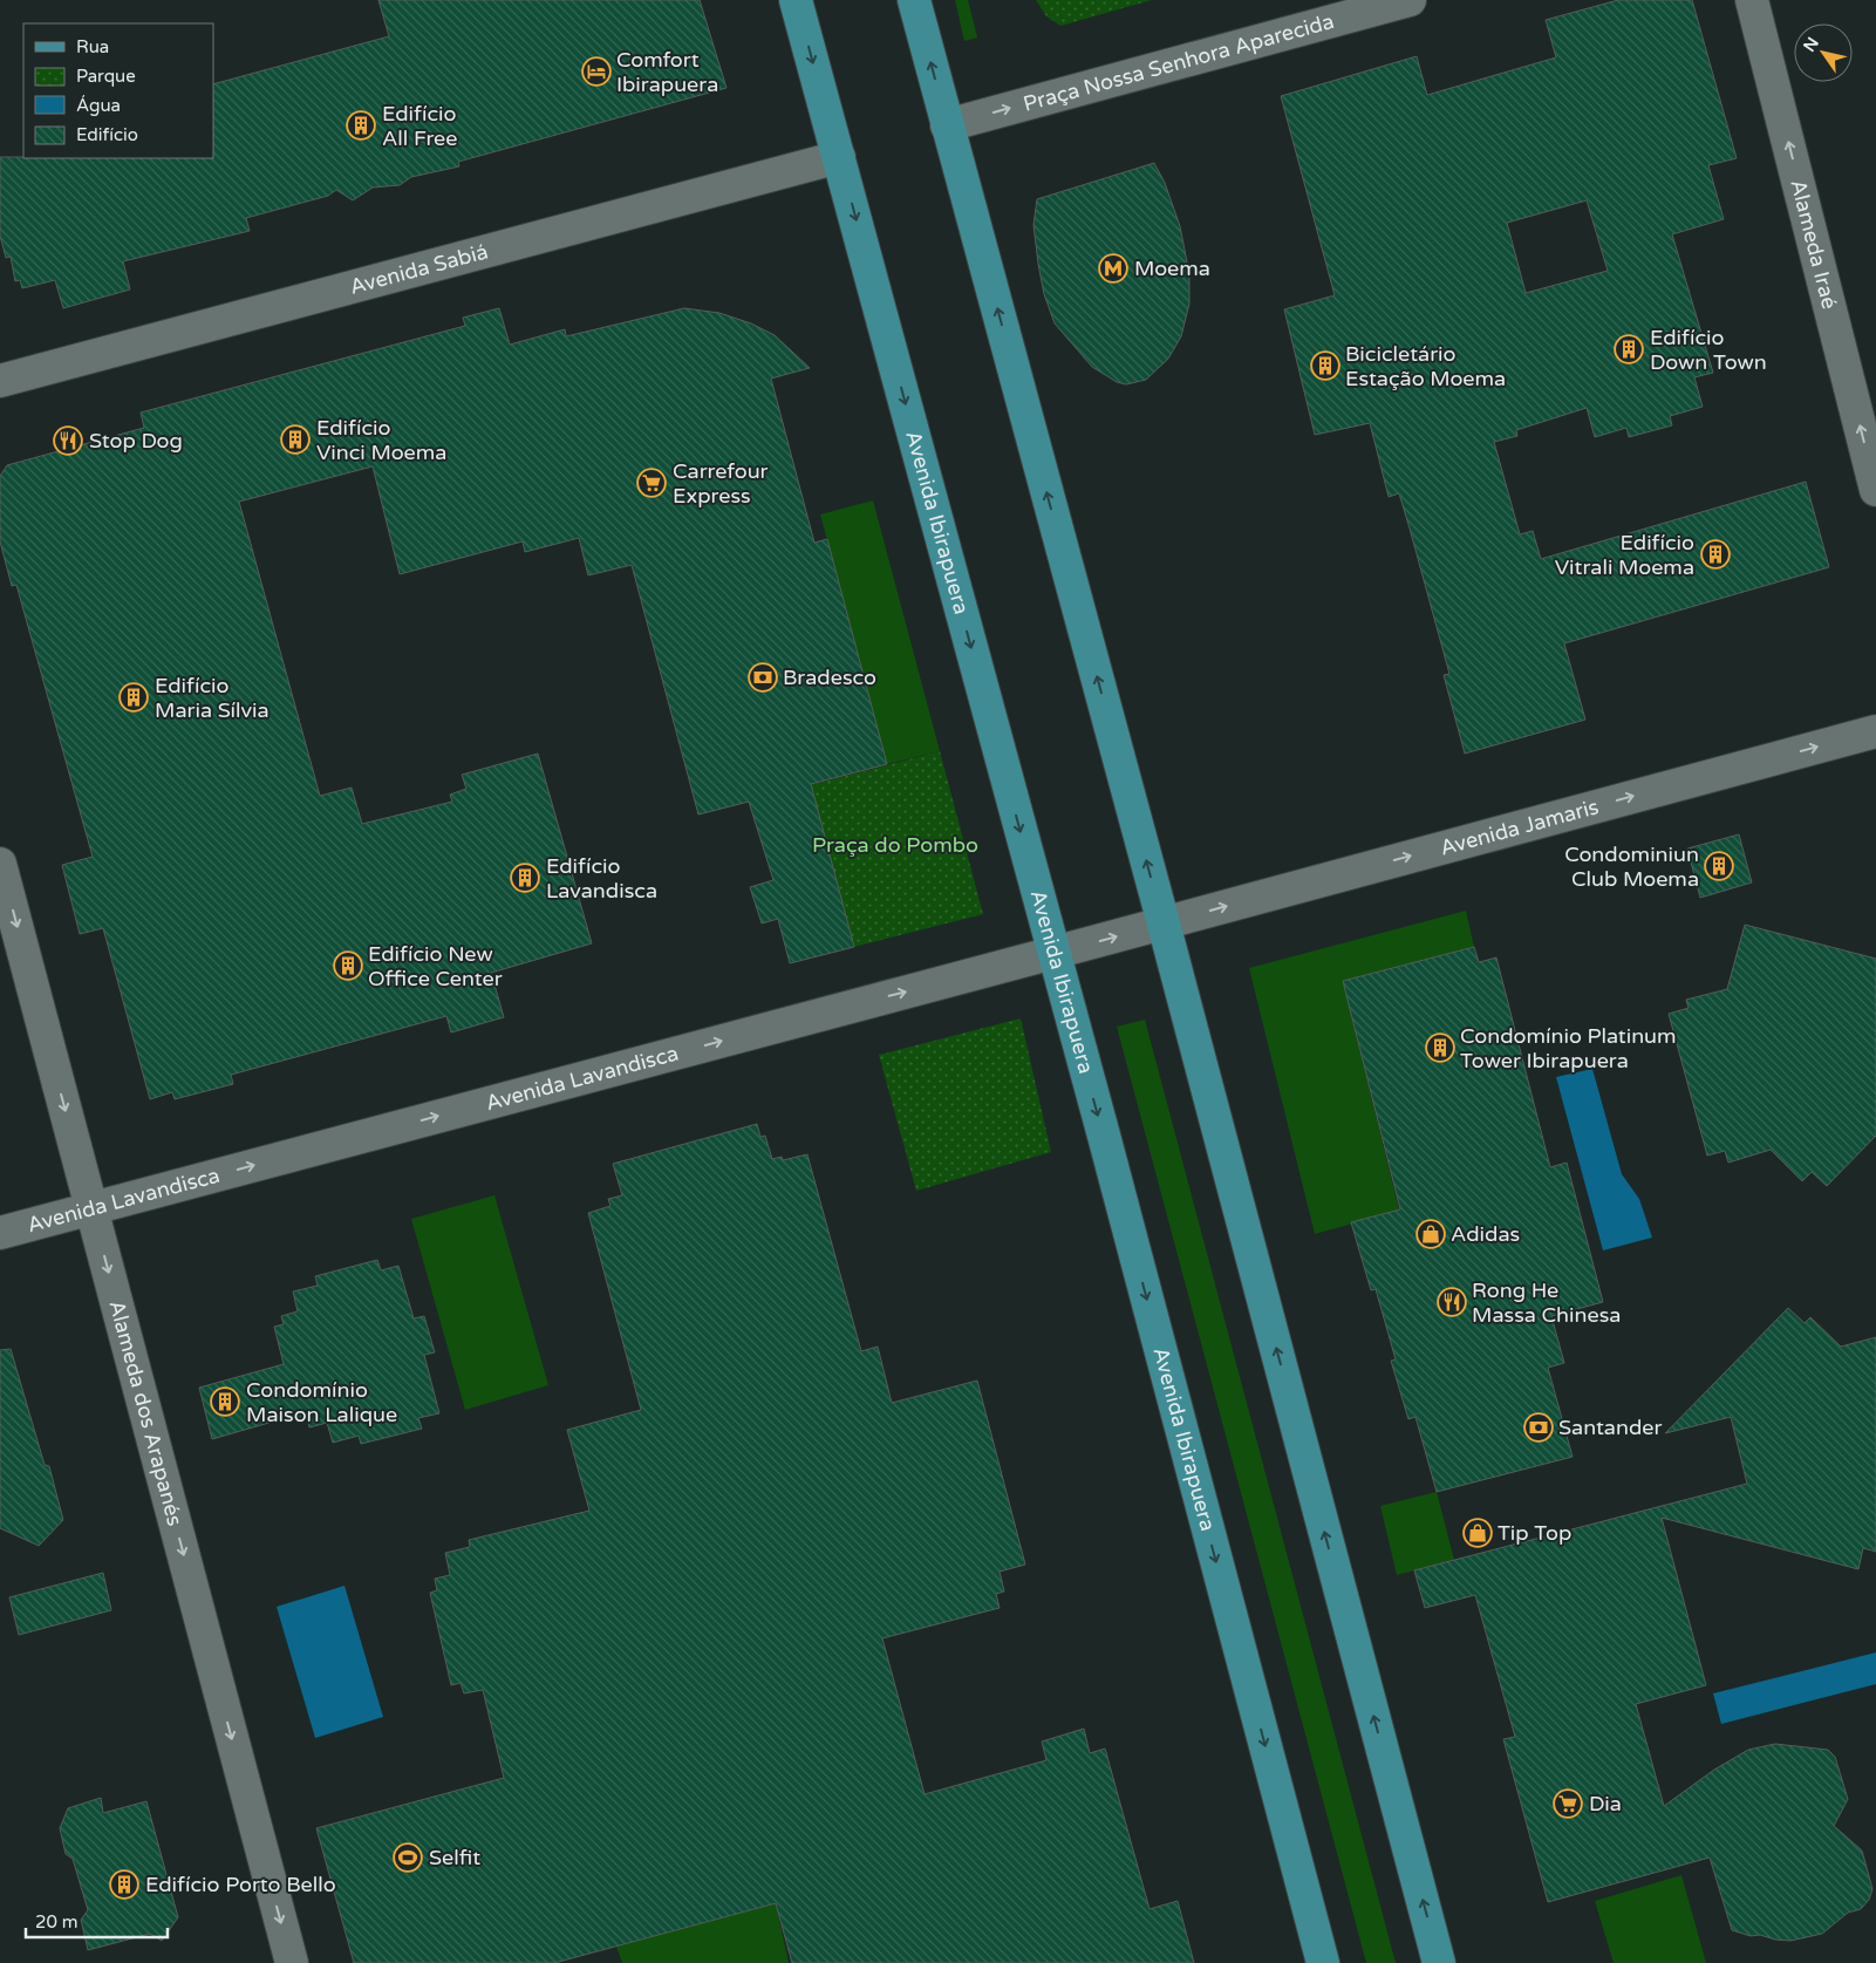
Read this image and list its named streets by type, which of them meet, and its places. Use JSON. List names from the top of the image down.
{
  "streets": {
    "main road": ["Avenida Ibirapuera"],
    "street": [
      "Praça Nossa Senhora Aparecida",
      "Alameda Iraé",
      "Avenida Sabiá",
      "Avenida Jamaris",
      "Avenida Lavandisca",
      "Alameda dos Arapanés"
    ]
  },
  "crossings": [
    ["Avenida Sabiá", "Avenida Ibirapuera"],
    ["Avenida Ibirapuera", "Avenida Lavandisca"],
    ["Avenida Jamaris", "Avenida Lavandisca"],
    ["Avenida Lavandisca", "Alameda dos Arapanés"]
  ],
  "one_way": [
    "Praça Nossa Senhora Aparecida",
    "Alameda Iraé",
    "Avenida Jamaris",
    "Avenida Lavandisca",
    "Alameda dos Arapanés"
  ],
  "parks": ["Praça do Pombo"],
  "places": {
    "hotel": ["Comfort Ibirapuera"],
    "building": [
      "Edifício All Free",
      "Edifício Down Town",
      "Bicicletário Estação Moema",
      "Edifício Vinci Moema",
      "Edifício Vitrali Moema",
      "Edifício Maria Sílvia",
      "Condominiun Club Moema",
      "Edifício Lavandisca",
      "Edifício New Office Center",
      "Condomínio Platinum Tower Ibirapuera",
      "Condomínio Maison Lalique",
      "Edifício Porto Bello"
    ],
    "metro station": ["Moema"],
    "restaurant": ["Stop Dog", "Rong He Massa Chinesa"],
    "supermarket": ["Carrefour Express", "Dia"],
    "bank": ["Bradesco", "Santander"],
    "shop": ["Adidas", "Tip Top"],
    "sports": ["Selfit"]
  },
  "legend": [
    "Rua",
    "Parque",
    "Água",
    "Edifício"
  ],
  "scale_bar": "20 m",
  "north": "top left"
}
